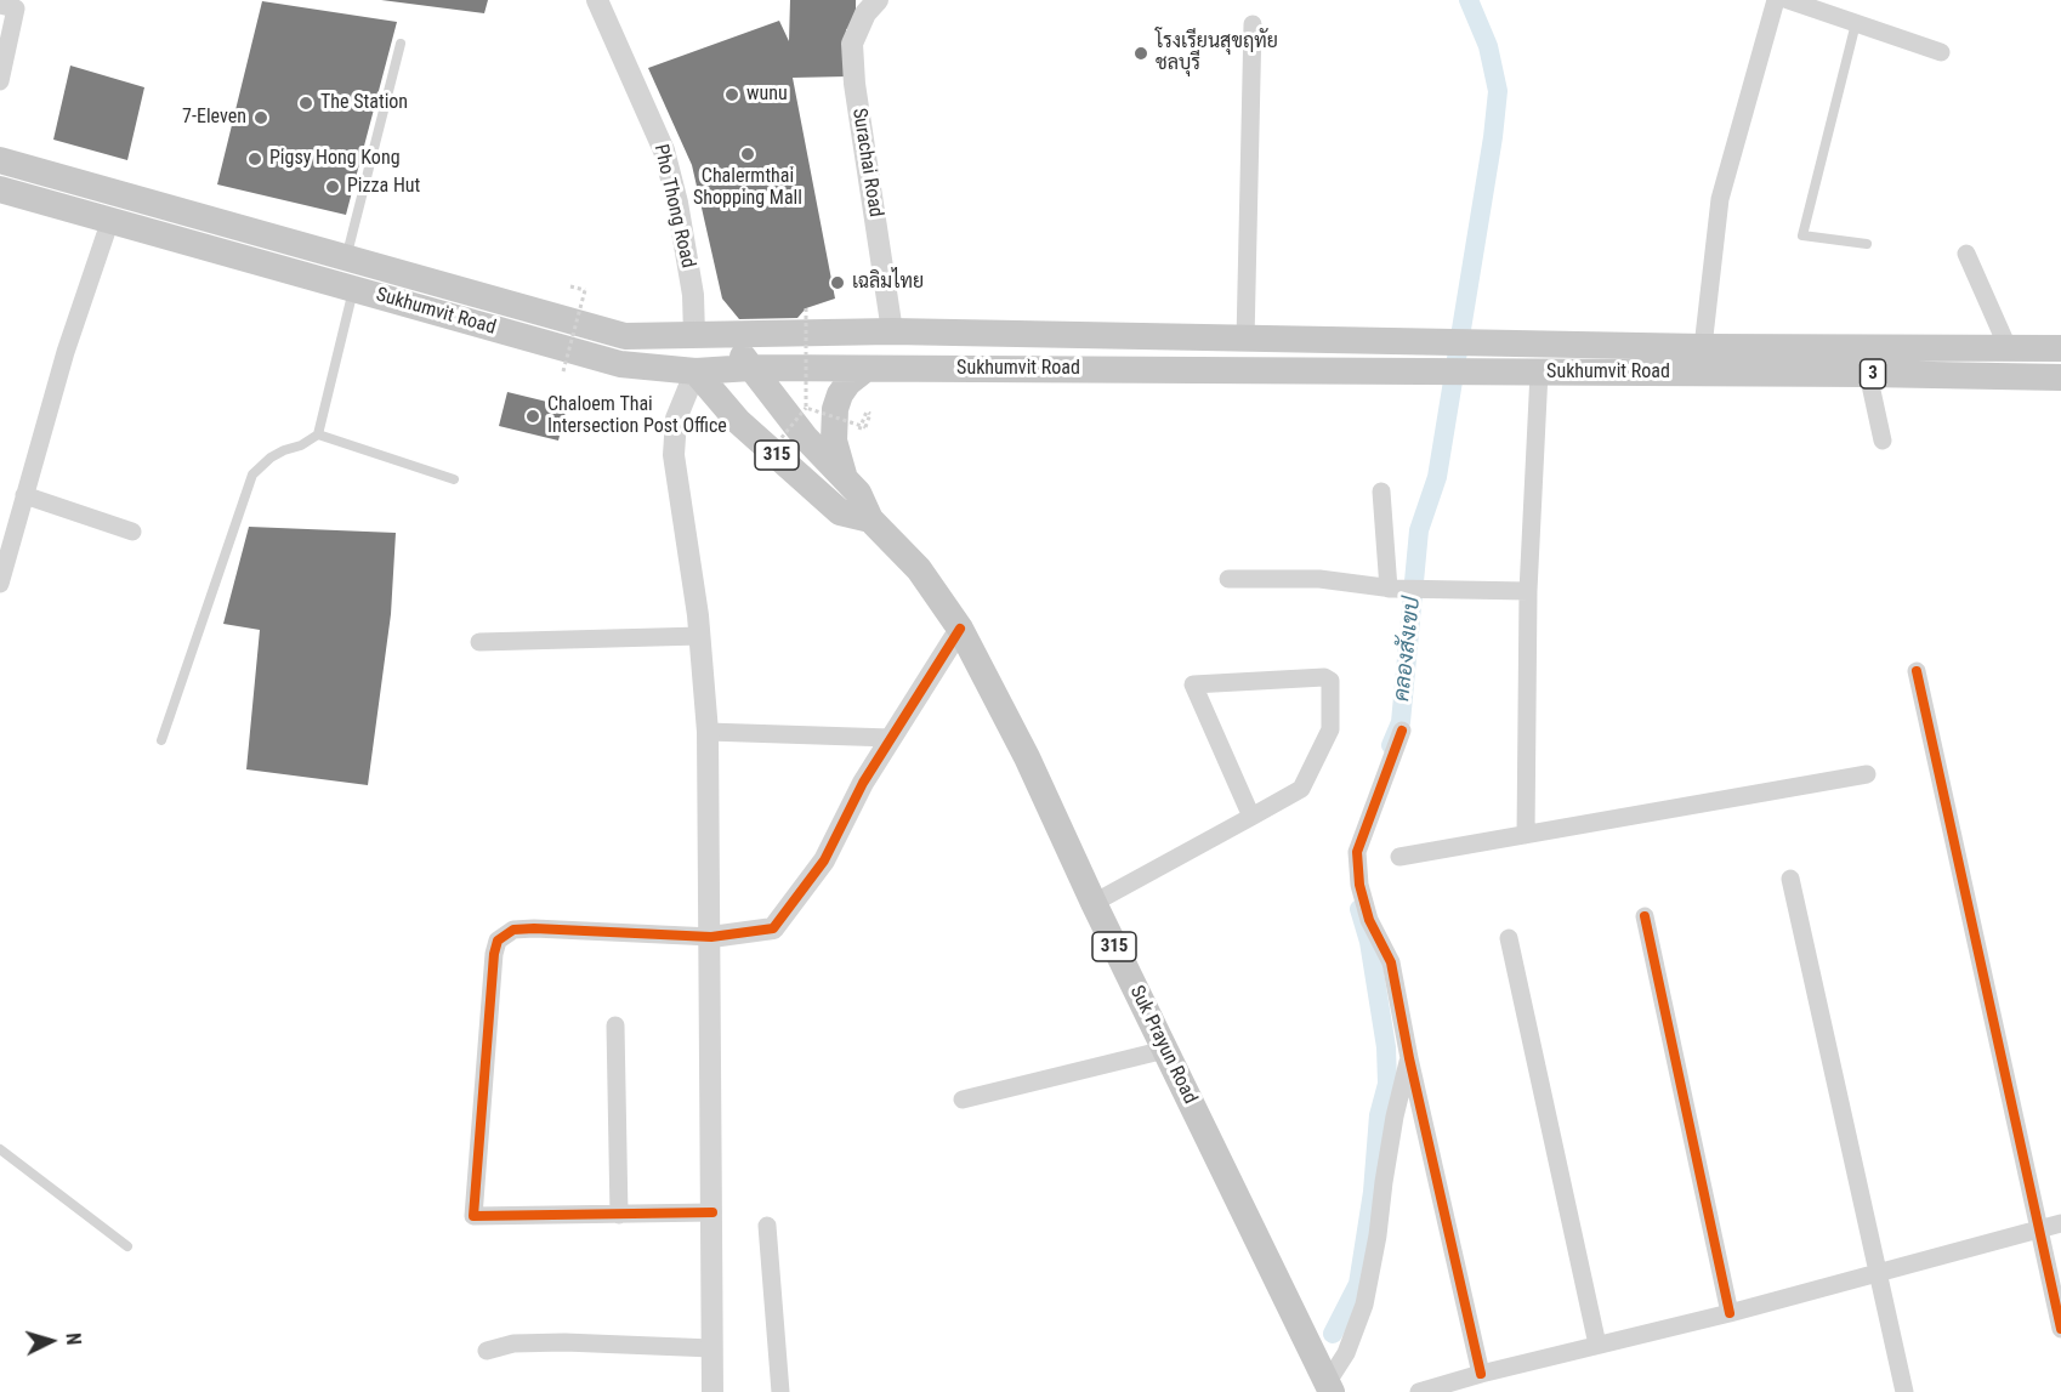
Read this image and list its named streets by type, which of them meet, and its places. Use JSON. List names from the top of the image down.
{
  "streets": {
    "main road": [
      "Sukhumvit Road",
      "3",
      "315",
      "Suk Prayun Road"
    ],
    "street": ["Surachai Road", "Pho Thong Road"]
  },
  "crossings": [
    ["Surachai Road", "Sukhumvit Road"],
    ["Pho Thong Road", "Sukhumvit Road"],
    ["Sukhumvit Road", "Suk Prayun Road"]
  ],
  "water": ["คลองสังเขป"],
  "places": [
    "โรงเรียนสุขฤทัย ชลบุรี",
    "wunu",
    "The Station",
    "7-Eleven",
    "Chalermthai Shopping Mall",
    "Pigsy Hong Kong",
    "Pizza Hut",
    "เฉลิมไทย",
    "Chaloem Thai Intersection Post Office"
  ],
  "north": "right"
}
